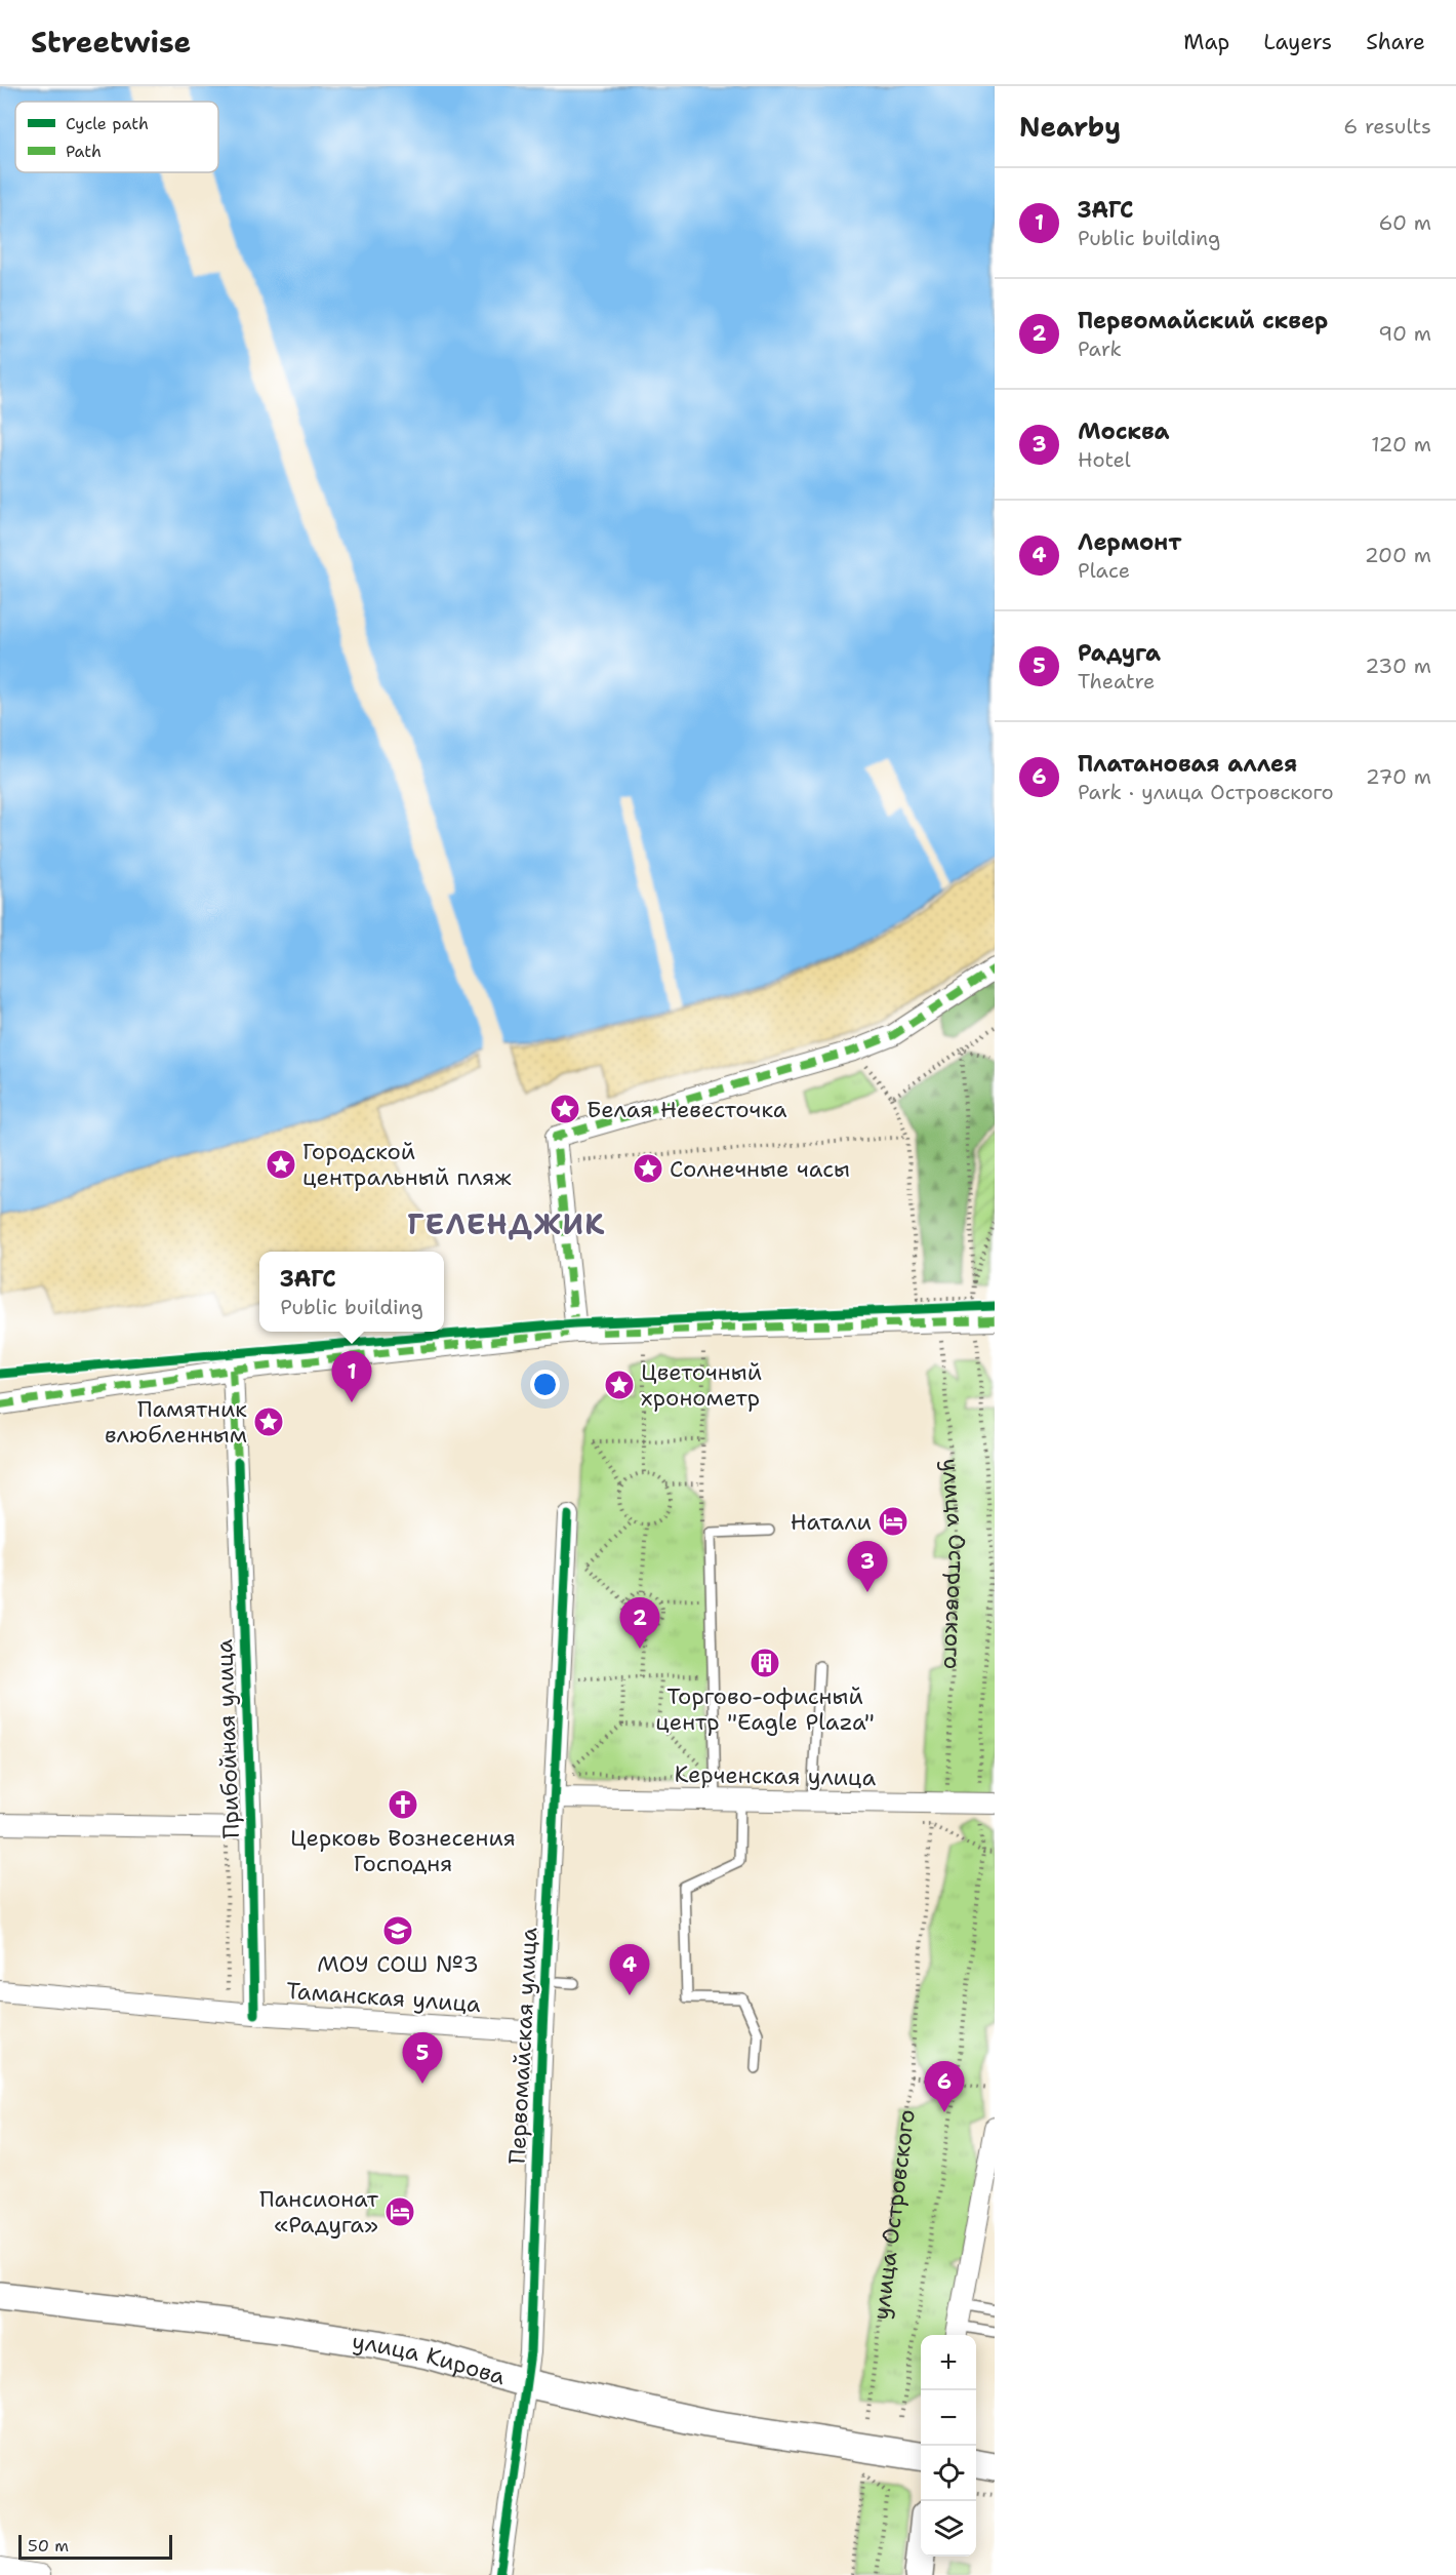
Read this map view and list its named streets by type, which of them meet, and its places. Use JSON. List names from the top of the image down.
{
  "streets": {
    "main road": ["улица Кирова"],
    "street": [
      "Прибойная улица",
      "Керченская улица",
      "Таманская улица",
      "Первомайская улица"
    ],
    "path": ["улица Островского"]
  },
  "crossings": [
    ["Прибойная улица", "Таманская улица"],
    ["Керченская улица", "Первомайская улица"],
    ["Таманская улица", "Первомайская улица"],
    ["Первомайская улица", "улица Кирова"]
  ],
  "districts": ["ГЕЛЕНДЖИК"],
  "places": {
    "place": [
      "Белая Невесточка",
      "Городской центральный пляж",
      "Солнечные часы",
      "Цветочный хронометр",
      "Памятник влюбленным"
    ],
    "hotel": ["Натали", "Пансионат «Радуга»"],
    "building": ["Торгово-офисный центр \"Eagle Plaza\""],
    "church": ["Церковь Вознесения Господня"],
    "school or university": ["МОУ СОШ №3"]
  },
  "legend": ["Cycle path", "Path"],
  "scale_bar": "50 m",
  "page": {
    "header": "Streetwise",
    "nav": ["Map", "Layers", "Share"],
    "heading": ["Nearby", "6 results"],
    "list": [
      {
        "mark": "1",
        "name": "ЗАГС",
        "note": "Public building",
        "value": "60 m"
      },
      {
        "mark": "2",
        "name": "Первомайский сквер",
        "note": "Park",
        "value": "90 m"
      },
      {
        "mark": "3",
        "name": "Москва",
        "note": "Hotel",
        "value": "120 m"
      },
      {
        "mark": "4",
        "name": "Лермонт",
        "note": "Place",
        "value": "200 m"
      },
      {
        "mark": "5",
        "name": "Радуга",
        "note": "Theatre",
        "value": "230 m"
      },
      {
        "mark": "6",
        "name": "Платановая аллея",
        "note": "Park · улица Островского",
        "value": "270 m"
      }
    ],
    "popup": ["ЗАГС", "Public building"],
    "pins": [
      "1",
      "3",
      "2",
      "4",
      "5",
      "6"
    ],
    "map_buttons": ["+", "−"],
    "scale": "50 m"
  }
}
